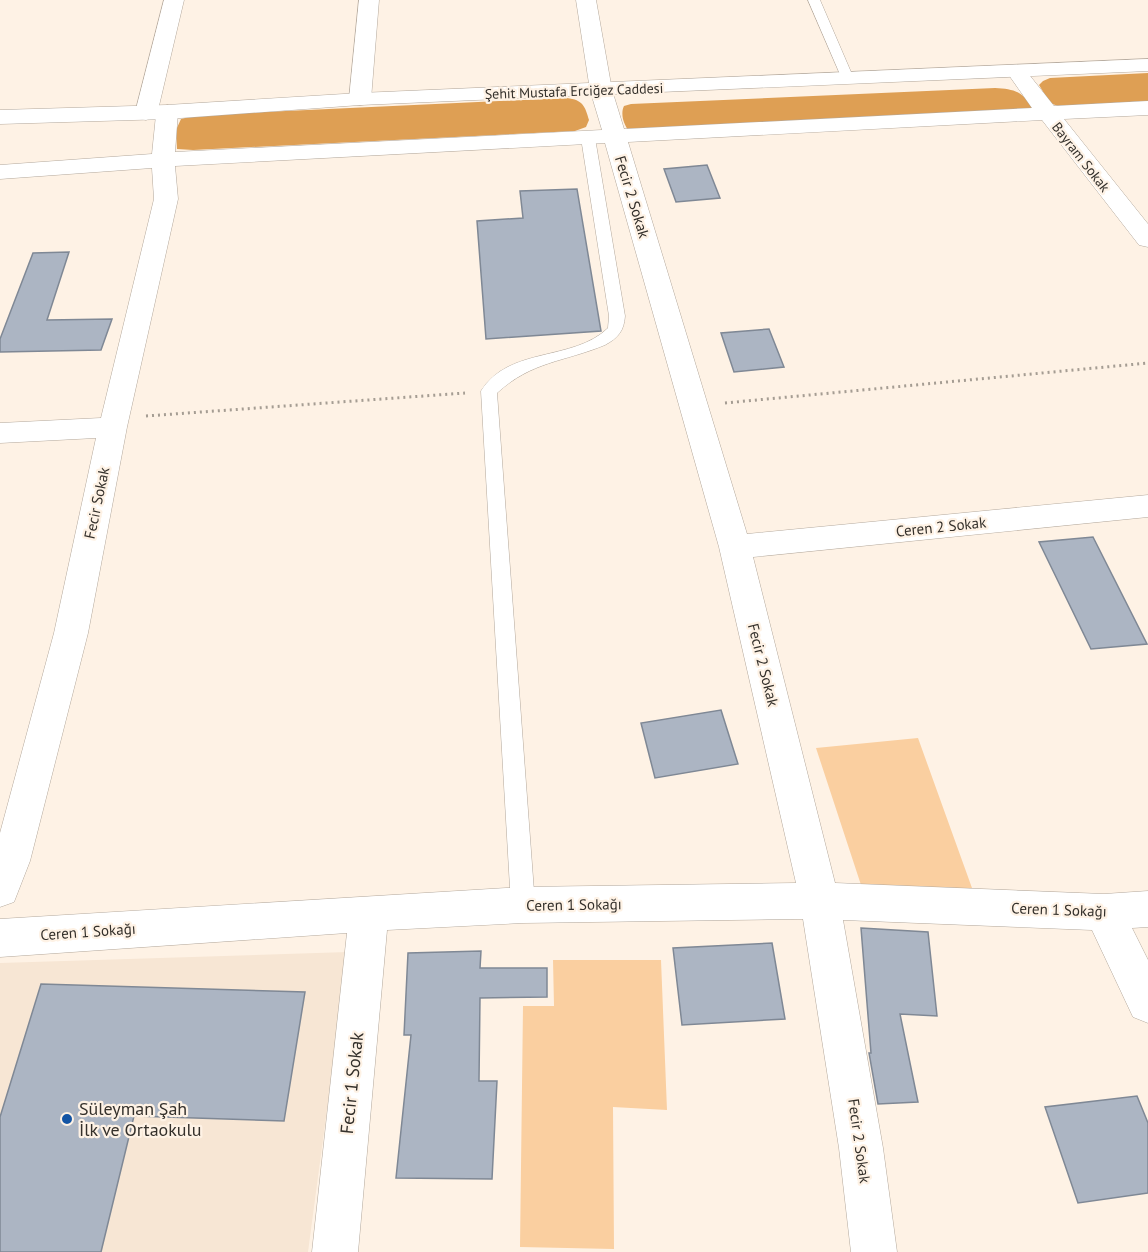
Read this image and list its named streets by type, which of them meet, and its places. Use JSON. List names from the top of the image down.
{
  "streets": {
    "street": [
      "Şehit Mustafa Erciğez Caddesi",
      "Bayram Sokak",
      "Fecir 2 Sokak",
      "Fecir Sokak",
      "Ceren 2 Sokak",
      "Ceren 1 Sokağı",
      "Fecir 1 Sokak"
    ]
  },
  "crossings": [
    ["Şehit Mustafa Erciğez Caddesi", "Bayram Sokak"],
    ["Şehit Mustafa Erciğez Caddesi", "Fecir 2 Sokak"],
    ["Şehit Mustafa Erciğez Caddesi", "Fecir Sokak"],
    ["Fecir 2 Sokak", "Ceren 2 Sokak"],
    ["Fecir 2 Sokak", "Ceren 1 Sokağı"],
    ["Ceren 1 Sokağı", "Fecir 1 Sokak"]
  ],
  "places": ["Süleyman Şah İlk ve Ortaokulu"]
}
